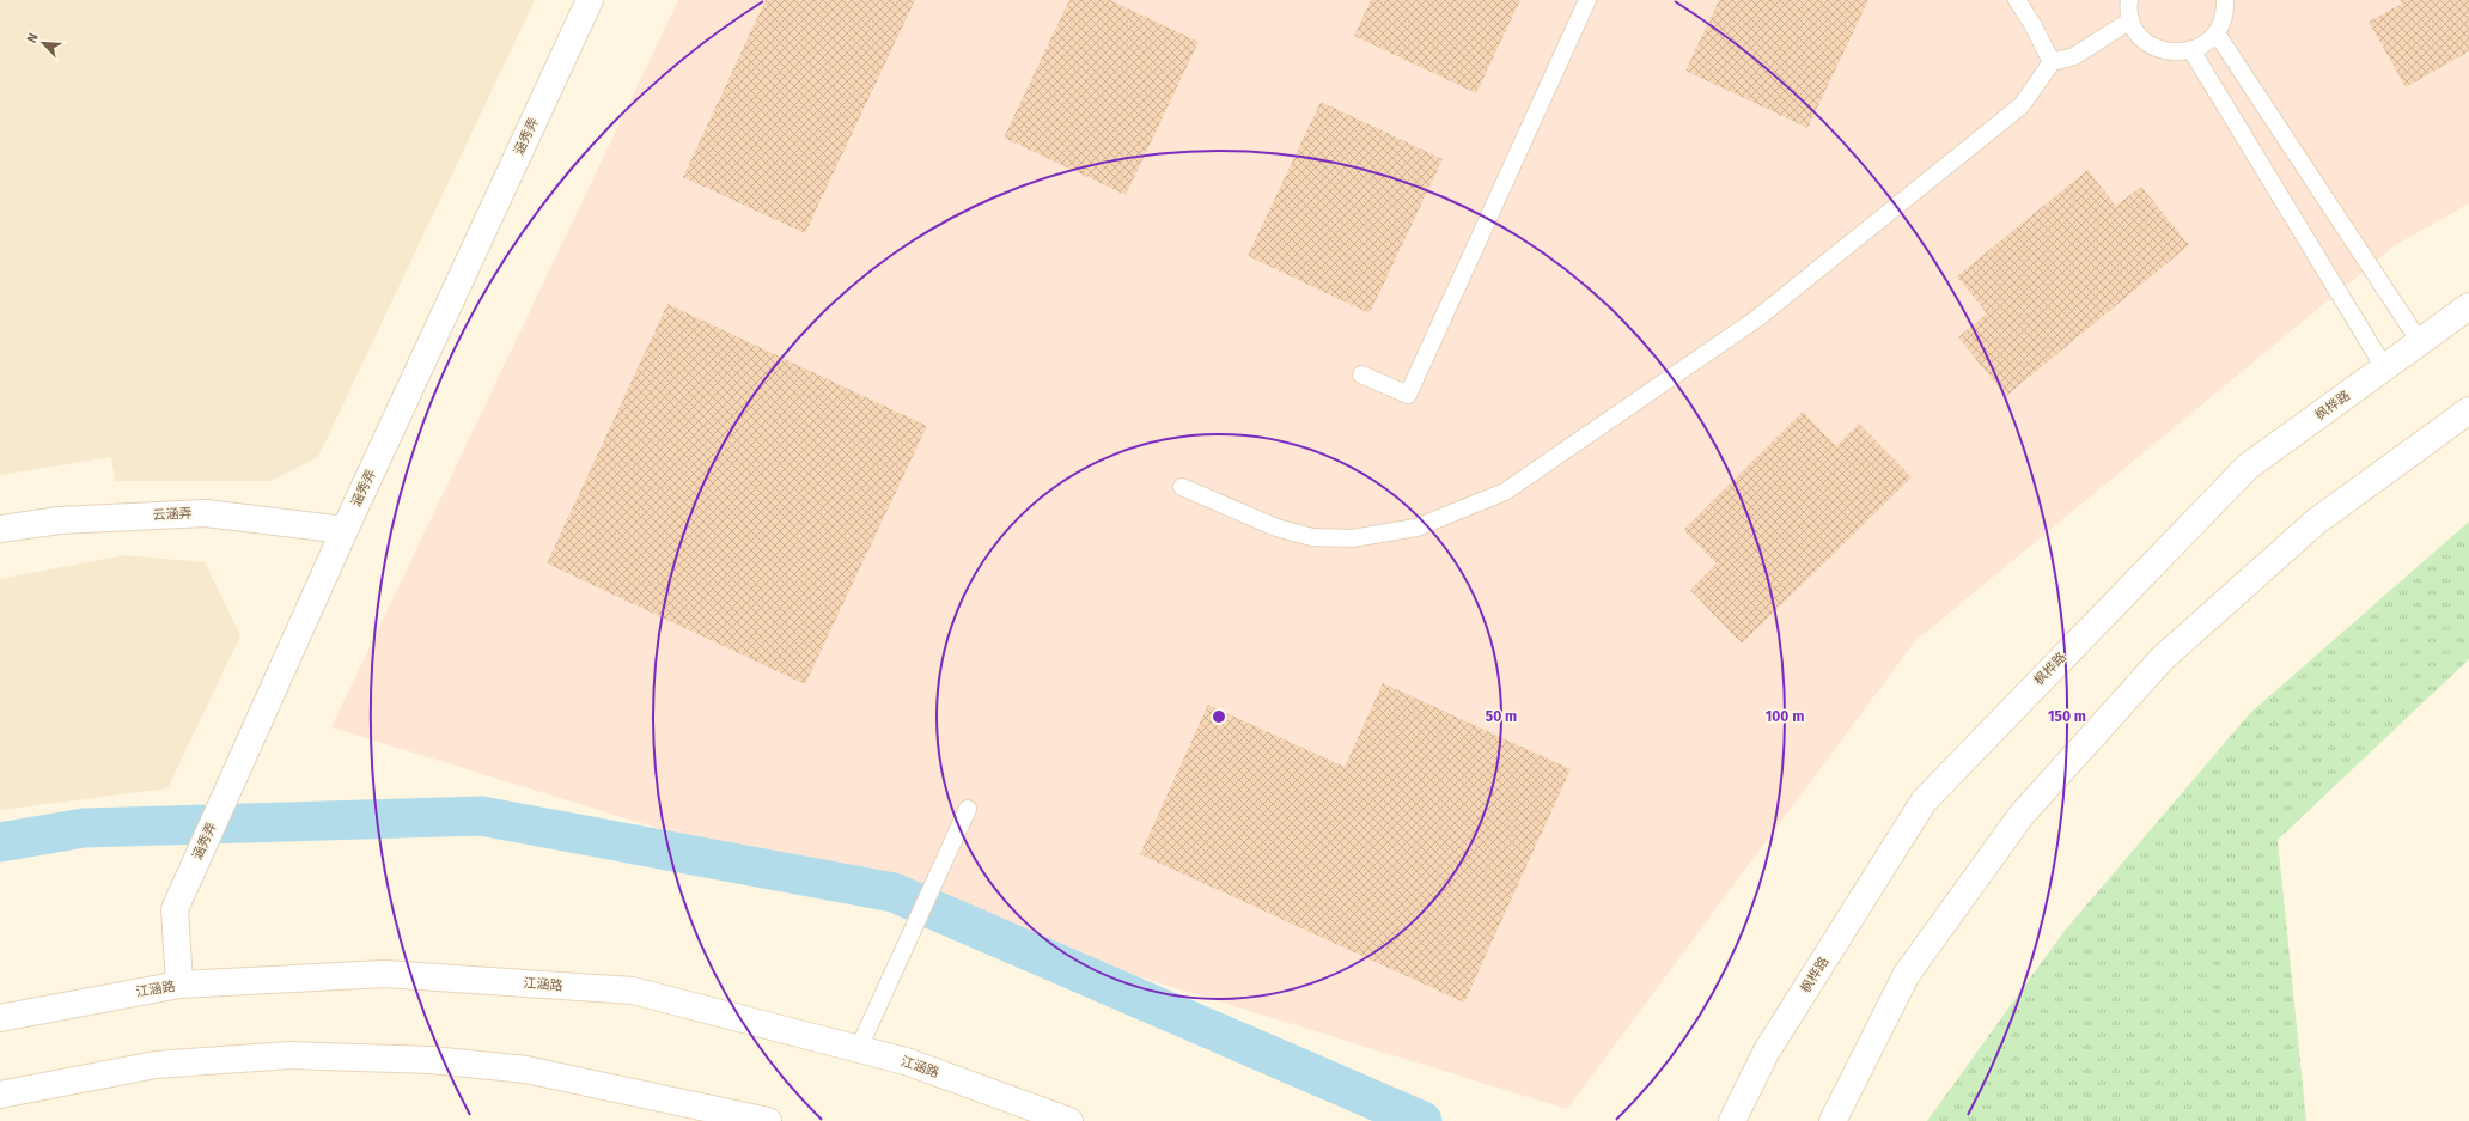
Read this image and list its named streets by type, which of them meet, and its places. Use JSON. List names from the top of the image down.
{
  "streets": {
    "main road": [
      "涵秀弄",
      "枫桦路",
      "云涵弄",
      "江涵路"
    ]
  },
  "crossings": [
    ["涵秀弄", "云涵弄"],
    ["涵秀弄", "江涵路"]
  ],
  "north": "top left",
  "rings": ["50 m", "100 m", "150 m"]
}
